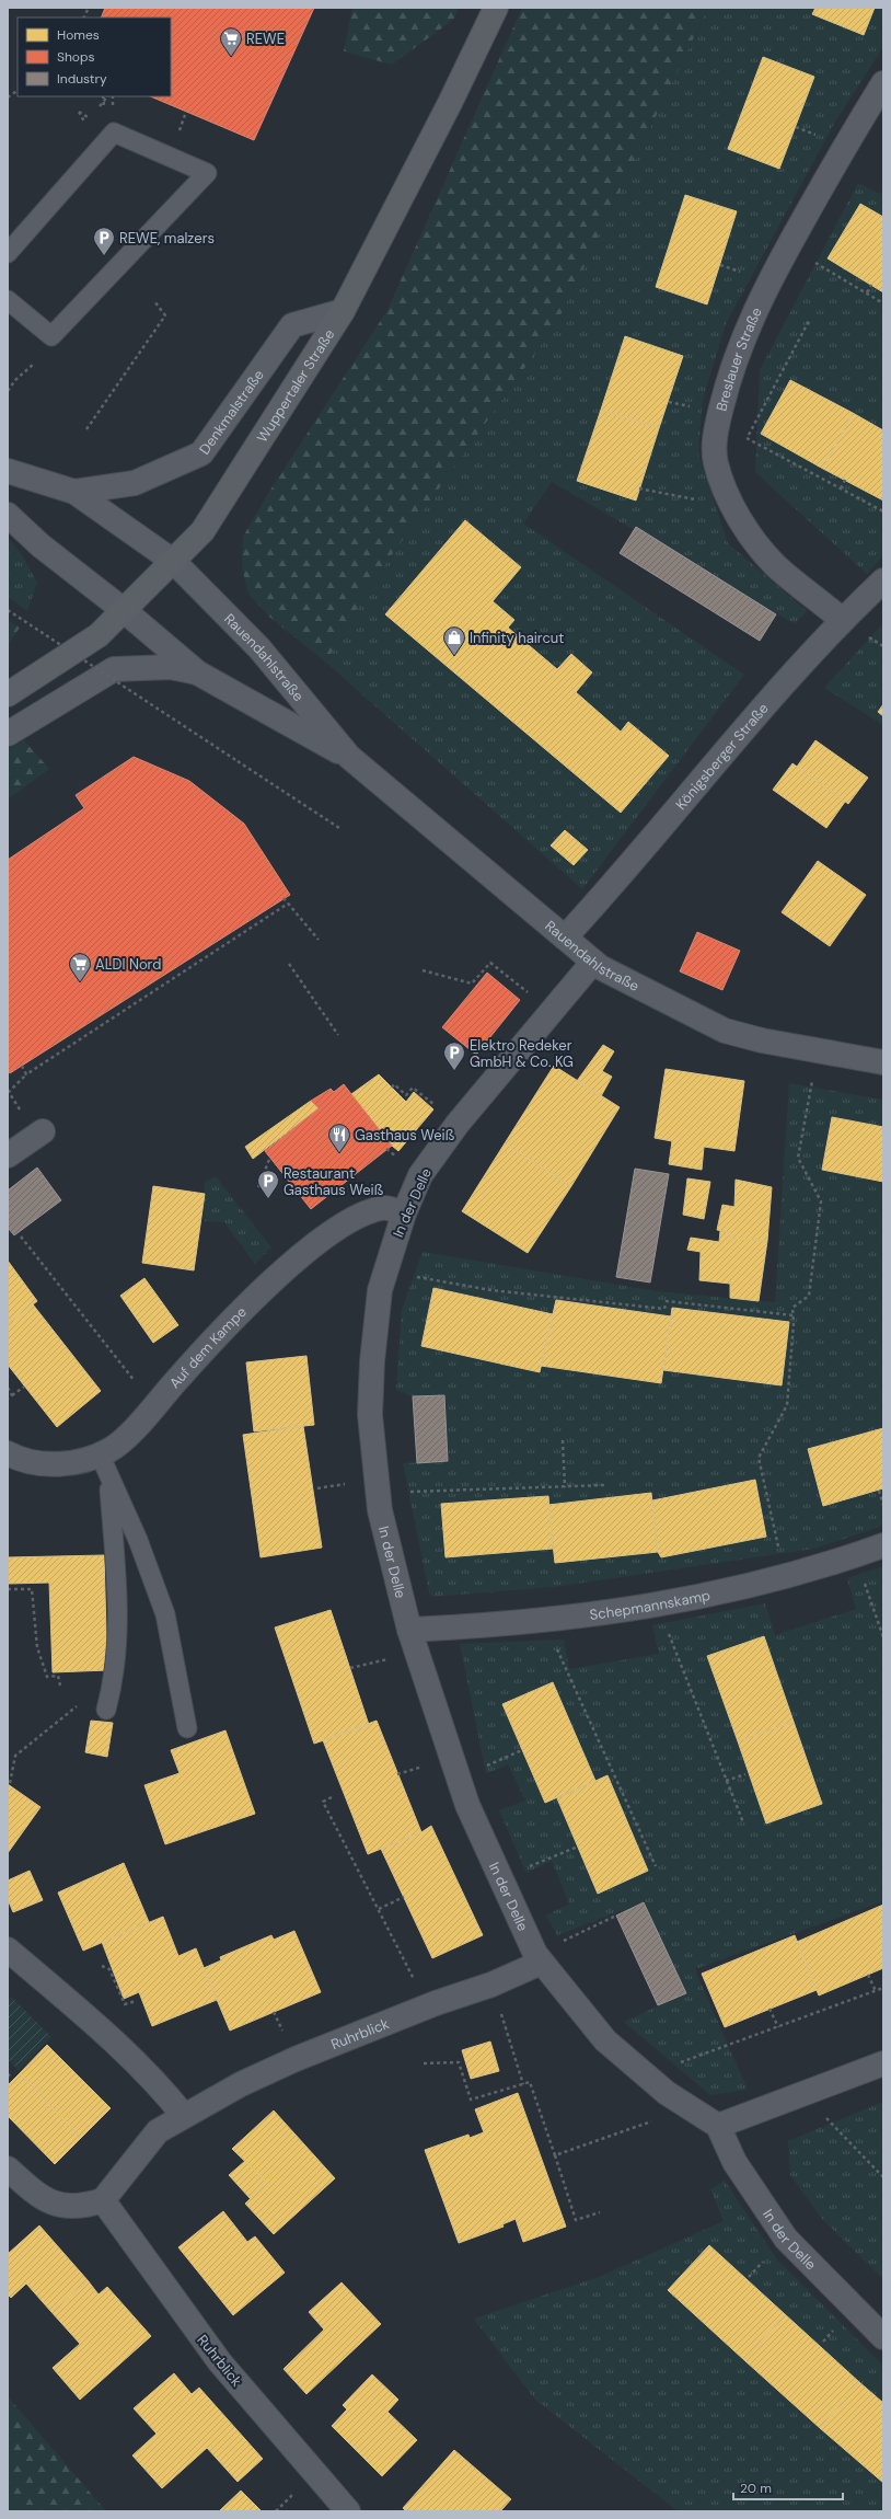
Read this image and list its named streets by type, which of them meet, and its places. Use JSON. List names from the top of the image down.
{
  "streets": {
    "main road": ["Wuppertaler Straße"],
    "street": [
      "Breslauer Straße",
      "Denkmalstraße",
      "Rauendahlstraße",
      "Königsberger Straße",
      "In der Delle",
      "Auf dem Kampe",
      "Schepmannskamp",
      "Ruhrblick"
    ]
  },
  "crossings": [
    ["Breslauer Straße", "Königsberger Straße"],
    ["Wuppertaler Straße", "Denkmalstraße"],
    ["Wuppertaler Straße", "Rauendahlstraße"],
    ["Denkmalstraße", "Rauendahlstraße"],
    ["Rauendahlstraße", "Königsberger Straße"],
    ["Rauendahlstraße", "In der Delle"],
    ["In der Delle", "Auf dem Kampe"],
    ["In der Delle", "Schepmannskamp"],
    ["In der Delle", "Ruhrblick"]
  ],
  "places": {
    "supermarket": ["REWE", "ALDI Nord"],
    "parking": ["REWE, malzers", "Elektro Redeker GmbH & Co. KG", "Restaurant Gasthaus Weiß"],
    "shop": ["Infinity haircut"],
    "restaurant": ["Gasthaus Weiß"]
  },
  "legend": ["Homes", "Shops", "Industry"],
  "scale_bar": "20 m"
}
